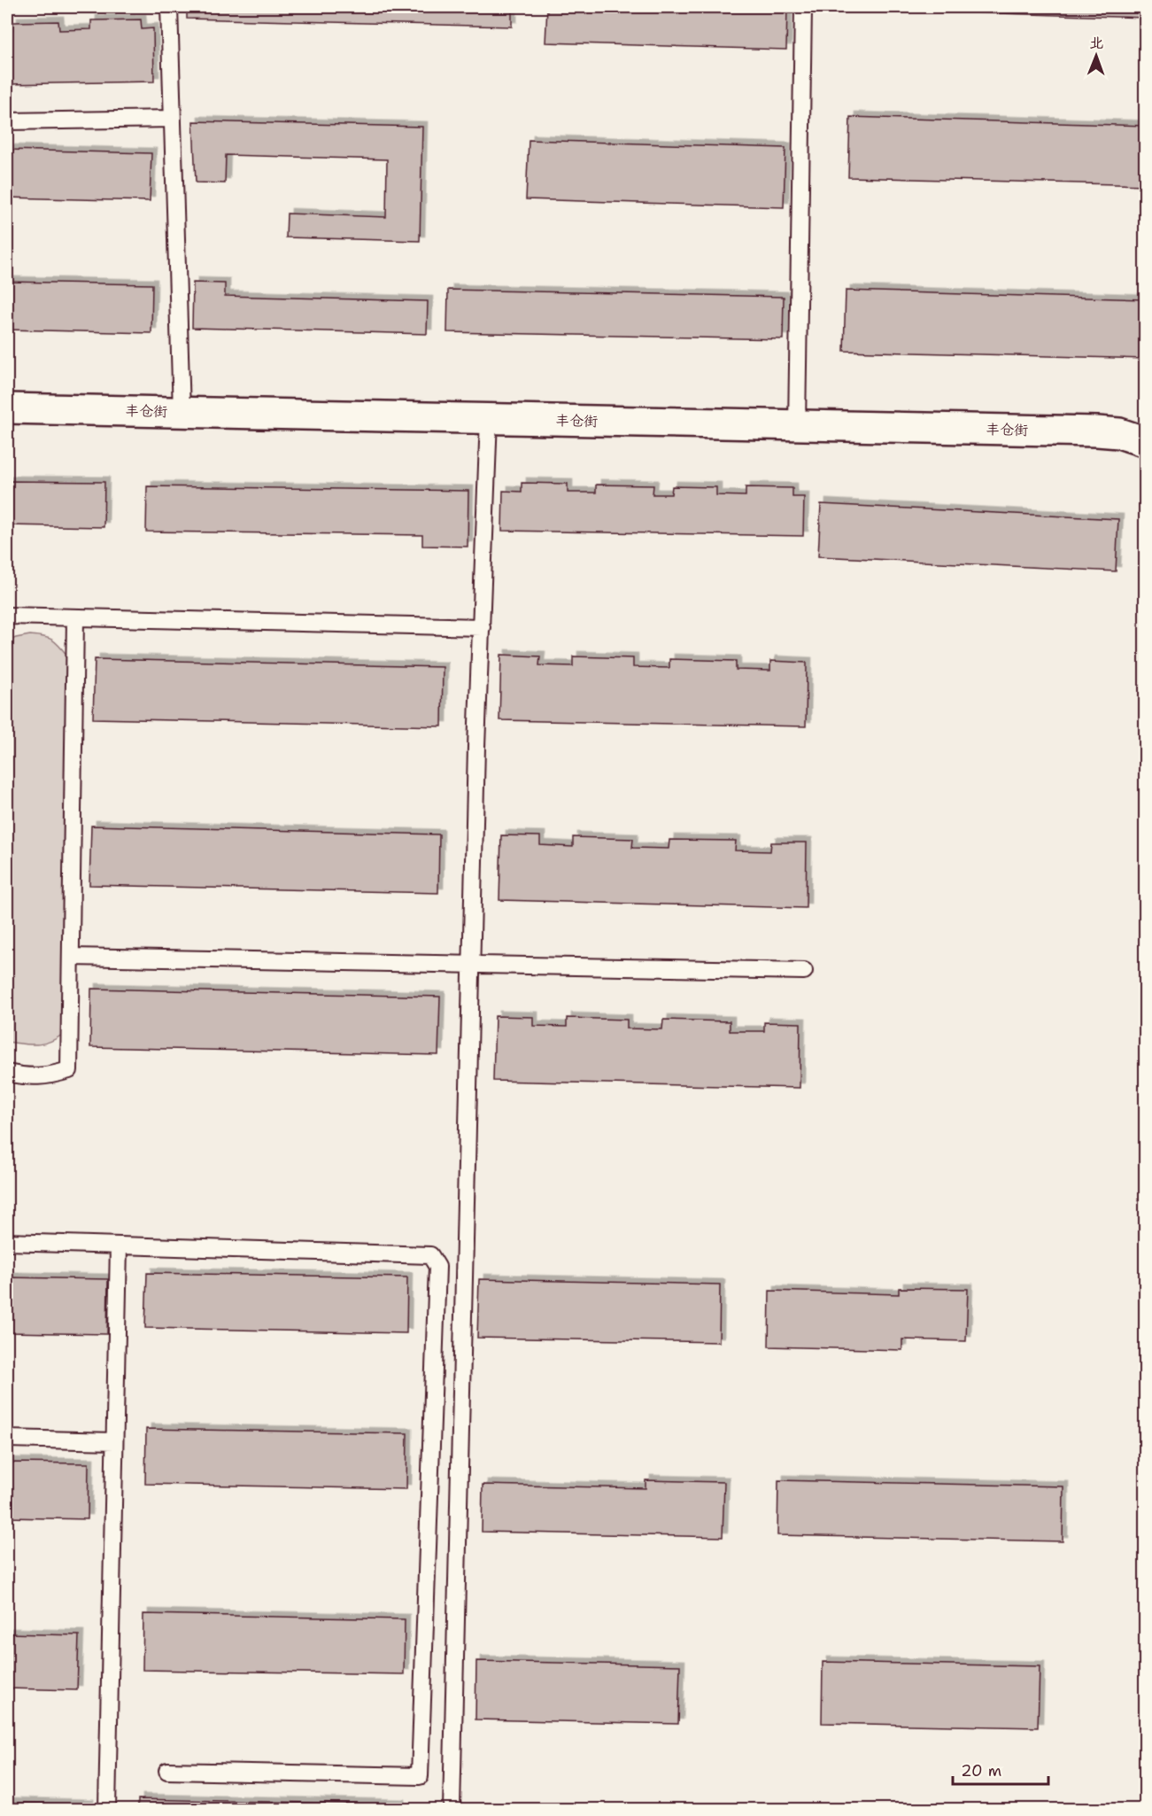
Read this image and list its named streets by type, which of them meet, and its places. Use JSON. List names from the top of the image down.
{
  "streets": {
    "street": ["丰仓街"]
  },
  "scale_bar": "20 m",
  "north": "top"
}
